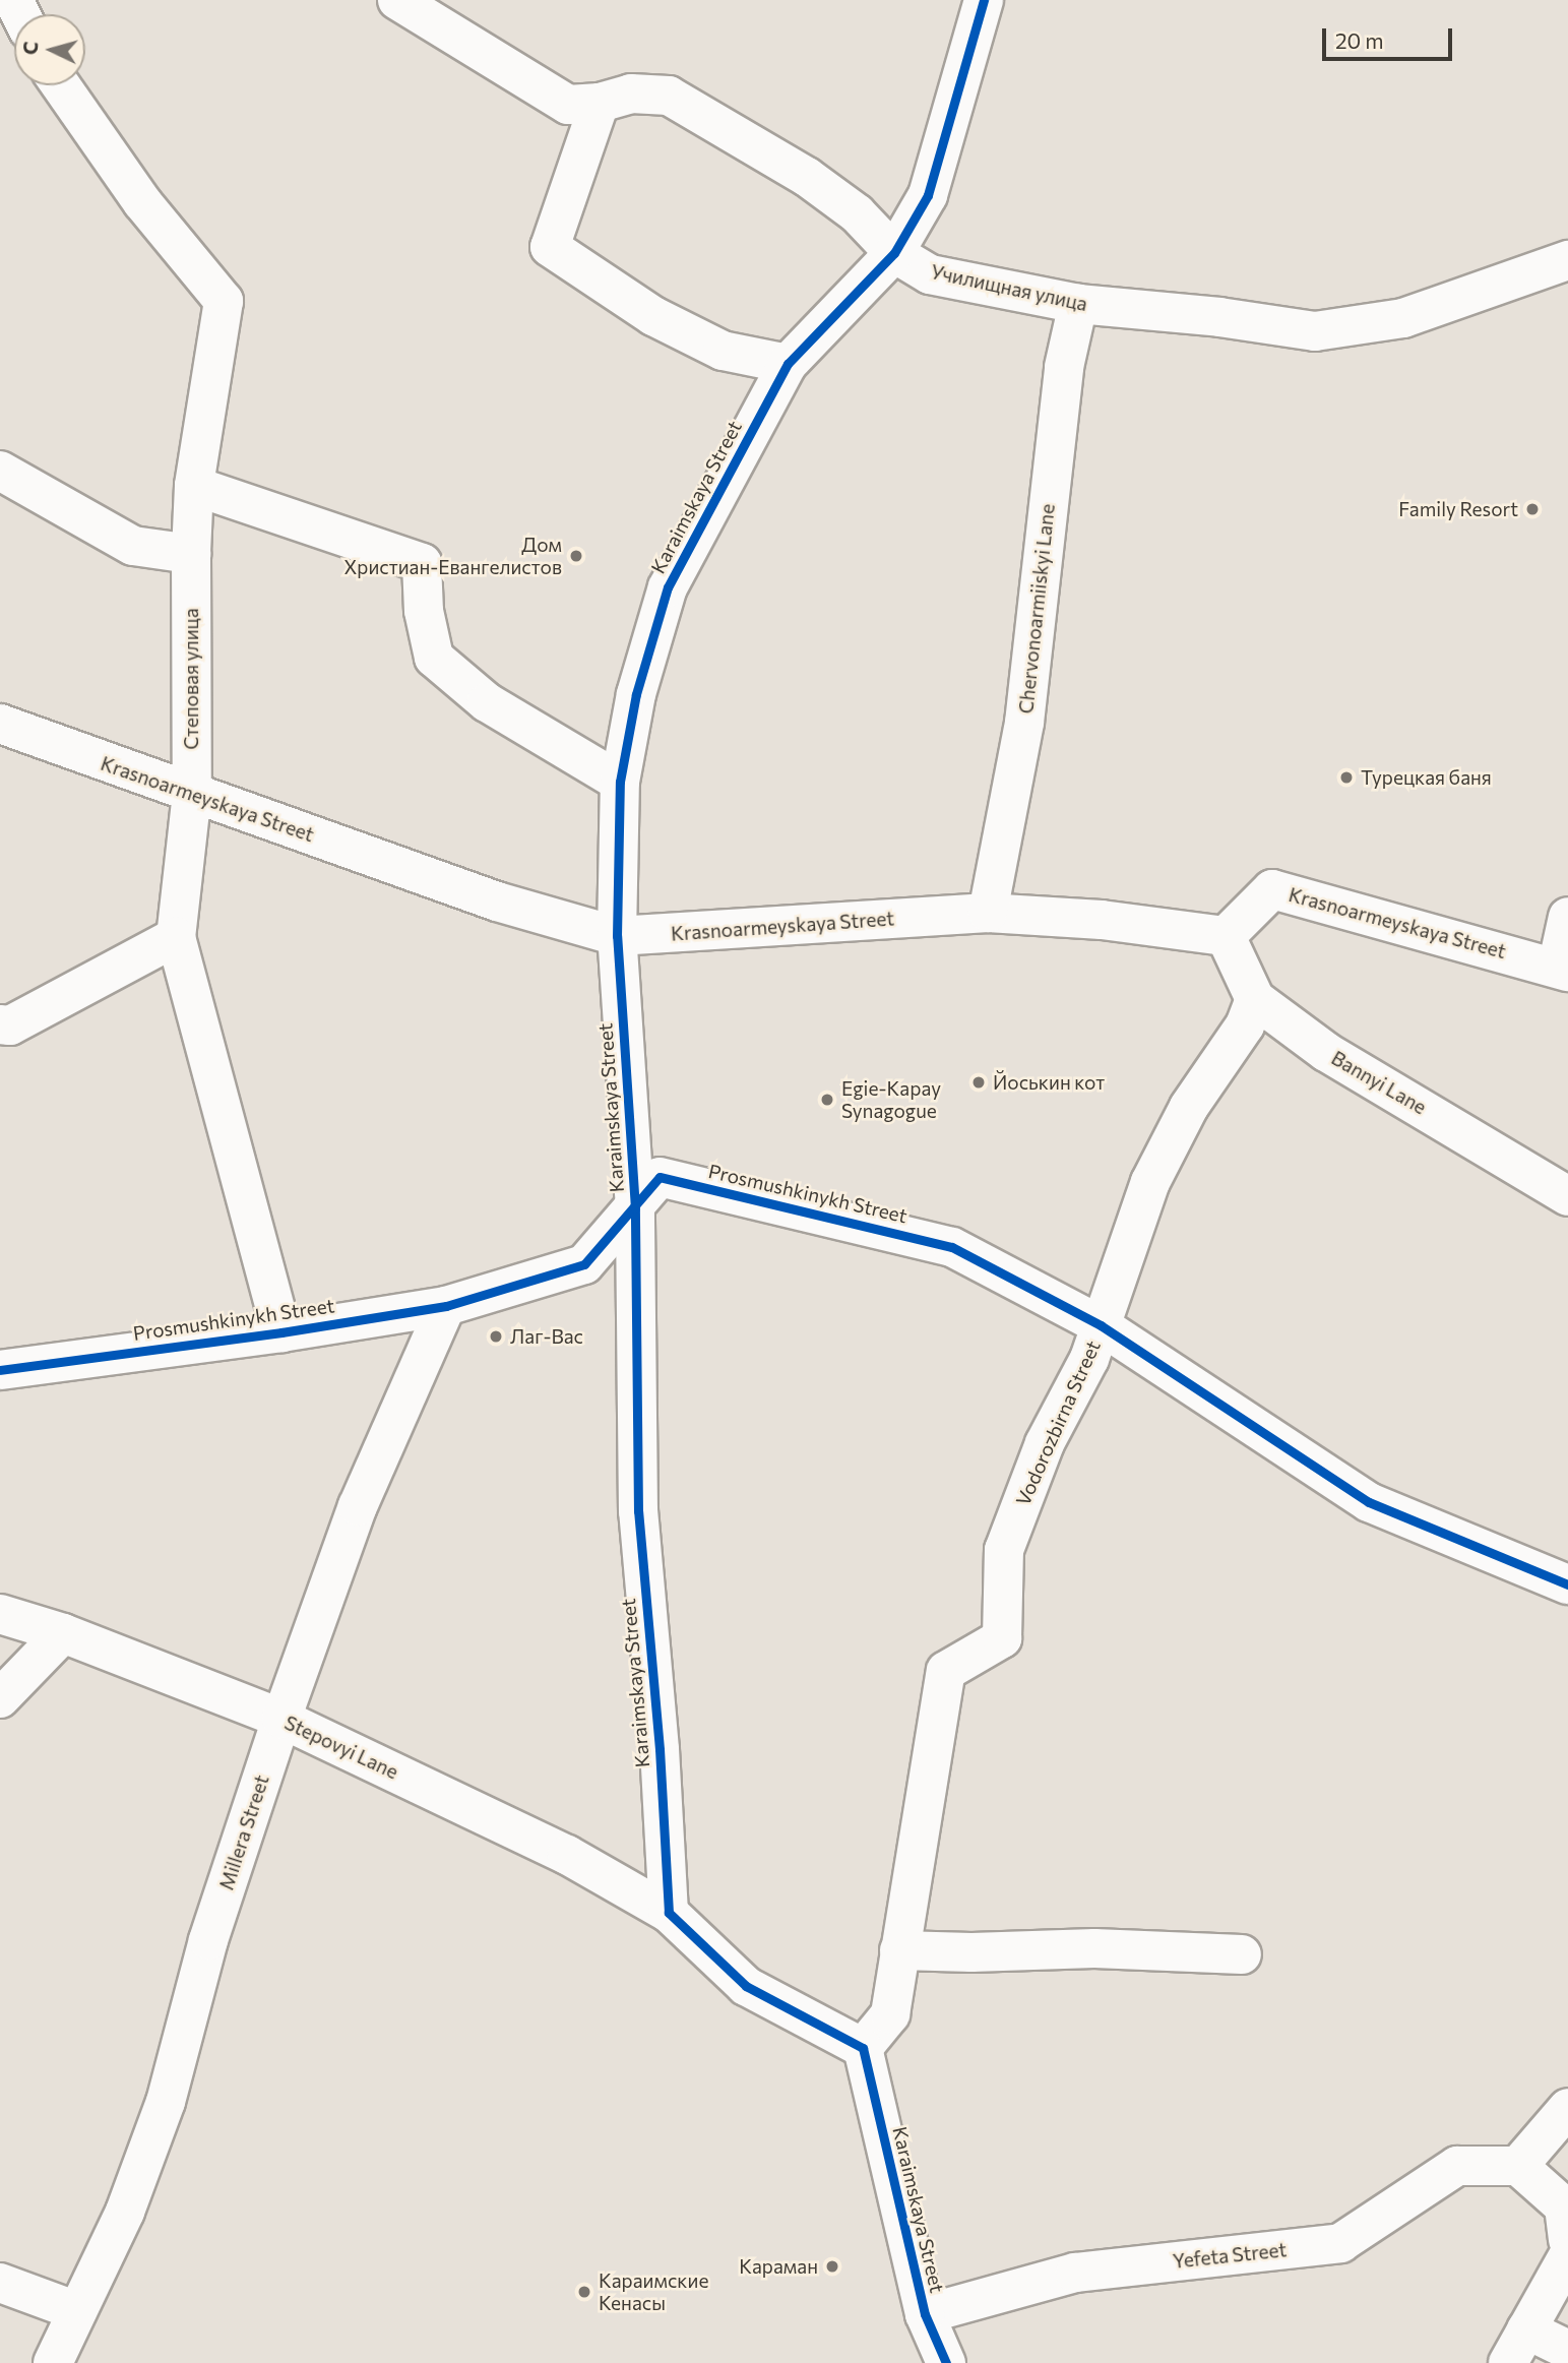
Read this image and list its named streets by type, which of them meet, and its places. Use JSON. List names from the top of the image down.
{
  "streets": {
    "street": [
      "Училищная улица",
      "Karaimskaya Street",
      "Chervonoarmiiskyi Lane",
      "Степовая улица",
      "Krasnoarmeyskaya Street",
      "Bannyi Lane",
      "Prosmushkinykh Street",
      "Vodorozbirna Street",
      "Stepovyi Lane",
      "Millera Street",
      "Yefeta Street"
    ]
  },
  "crossings": [
    ["Училищная улица", "Karaimskaya Street"],
    ["Училищная улица", "Chervonoarmiiskyi Lane"],
    ["Karaimskaya Street", "Krasnoarmeyskaya Street"],
    ["Karaimskaya Street", "Prosmushkinykh Street"],
    ["Karaimskaya Street", "Vodorozbirna Street"],
    ["Karaimskaya Street", "Stepovyi Lane"],
    ["Karaimskaya Street", "Yefeta Street"],
    ["Chervonoarmiiskyi Lane", "Krasnoarmeyskaya Street"],
    ["Степовая улица", "Krasnoarmeyskaya Street"],
    ["Степовая улица", "Prosmushkinykh Street"],
    ["Krasnoarmeyskaya Street", "Bannyi Lane"],
    ["Bannyi Lane", "Vodorozbirna Street"],
    ["Prosmushkinykh Street", "Vodorozbirna Street"],
    ["Prosmushkinykh Street", "Millera Street"],
    ["Stepovyi Lane", "Millera Street"]
  ],
  "places": [
    "Family Resort",
    "Дом Христиан-Евангелистов",
    "Турецкая баня",
    "Йоськин кот",
    "Egie-Kapay Synagogue",
    "Лаг-Вас",
    "Караман",
    "Караимские Кенасы"
  ],
  "scale_bar": "20 m",
  "north": "left"
}
